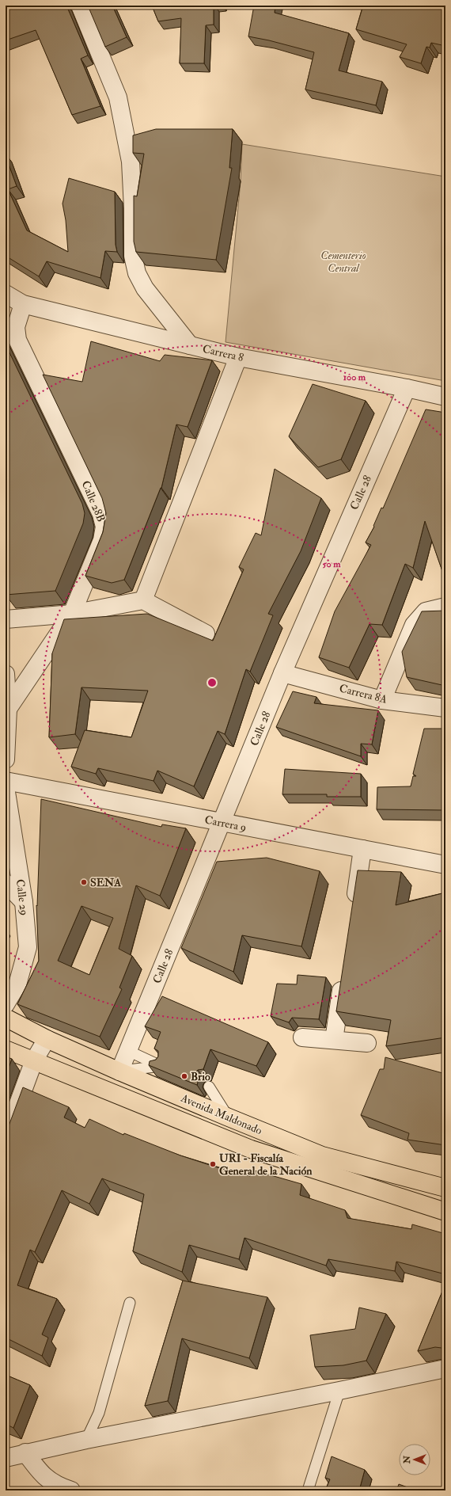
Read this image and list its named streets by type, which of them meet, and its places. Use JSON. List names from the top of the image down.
{
  "streets": {
    "main road": ["Avenida Maldonado"],
    "street": [
      "Carrera 8",
      "Calle 28",
      "Calle 28B",
      "Carrera 8A",
      "Carrera 9",
      "Calle 29"
    ]
  },
  "crossings": [
    ["Carrera 8", "Calle 28"],
    ["Carrera 8", "Calle 28B"],
    ["Calle 28", "Carrera 8A"],
    ["Calle 28", "Carrera 9"],
    ["Calle 28", "Avenida Maldonado"]
  ],
  "parks": ["Cementerio Central"],
  "places": ["SENA", "Brio", "URI - Fiscalía General de la Nación"],
  "north": "left",
  "rings": ["100 m", "50 m"]
}
